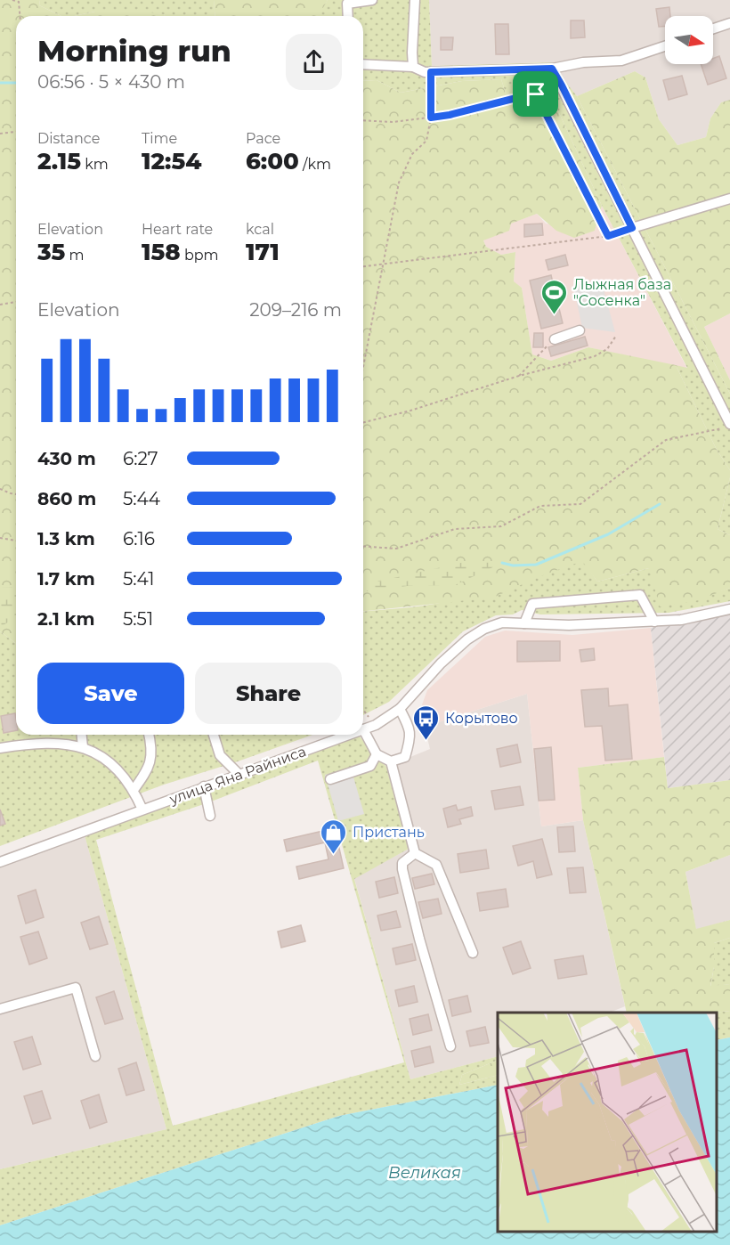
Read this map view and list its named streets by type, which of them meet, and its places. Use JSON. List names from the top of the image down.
{
  "streets": {
    "street": ["улица Яна Райниса"]
  },
  "water": ["Великая"],
  "places": {
    "sports": ["Лыжная база \"Сосенка\""],
    "bus stop": ["Корытово"],
    "shop": ["Пристань"]
  },
  "north": "right",
  "page": {
    "heading": ["Morning run", "06:56 · 5 × 430 m"],
    "stats": [
      ["Distance", "2.15 km"],
      ["Time", "12:54"],
      ["Pace", "6:00 /km"],
      ["Elevation", "35 m"],
      ["Heart rate", "158 bpm"],
      ["kcal", "171"]
    ],
    "chart": ["Elevation", "209–216 m"],
    "list": [
      {
        "name": "430 m",
        "note": "6:27"
      },
      {
        "name": "860 m",
        "note": "5:44"
      },
      {
        "name": "1.3 km",
        "note": "6:16"
      },
      {
        "name": "1.7 km",
        "note": "5:41"
      },
      {
        "name": "2.1 km",
        "note": "5:51"
      }
    ],
    "buttons": ["Save", "Share"]
  }
}
